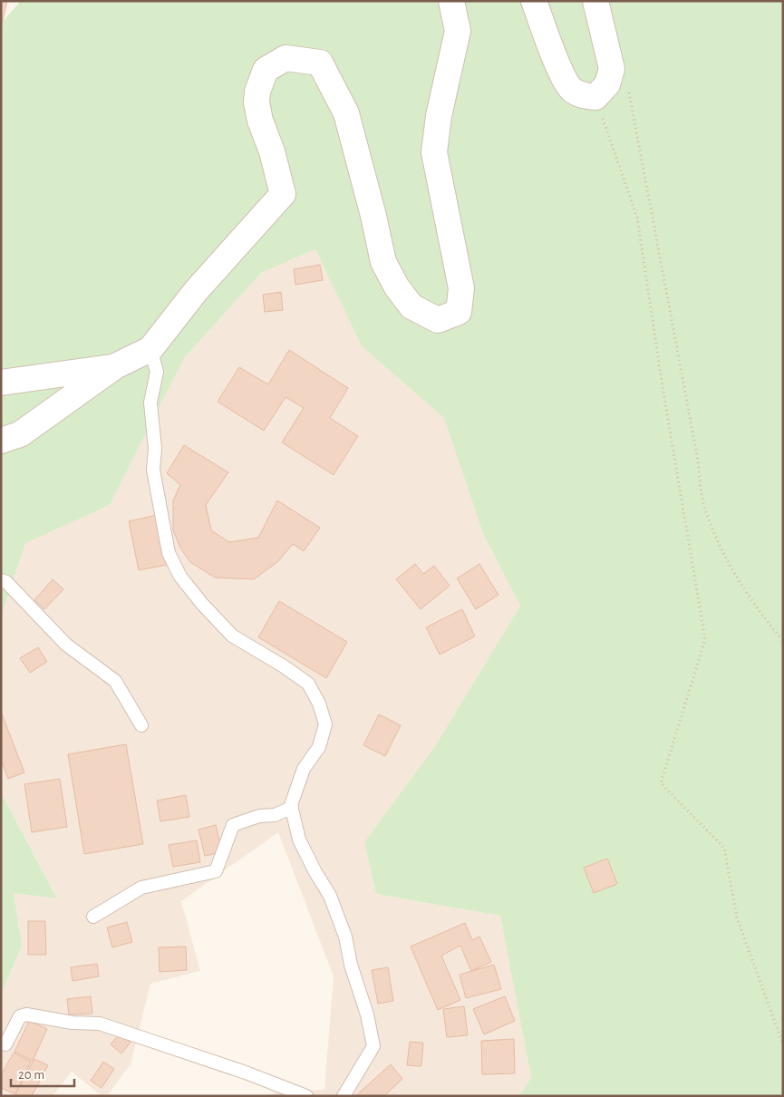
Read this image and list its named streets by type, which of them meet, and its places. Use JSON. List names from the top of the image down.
{
  "scale_bar": "20 m"
}
